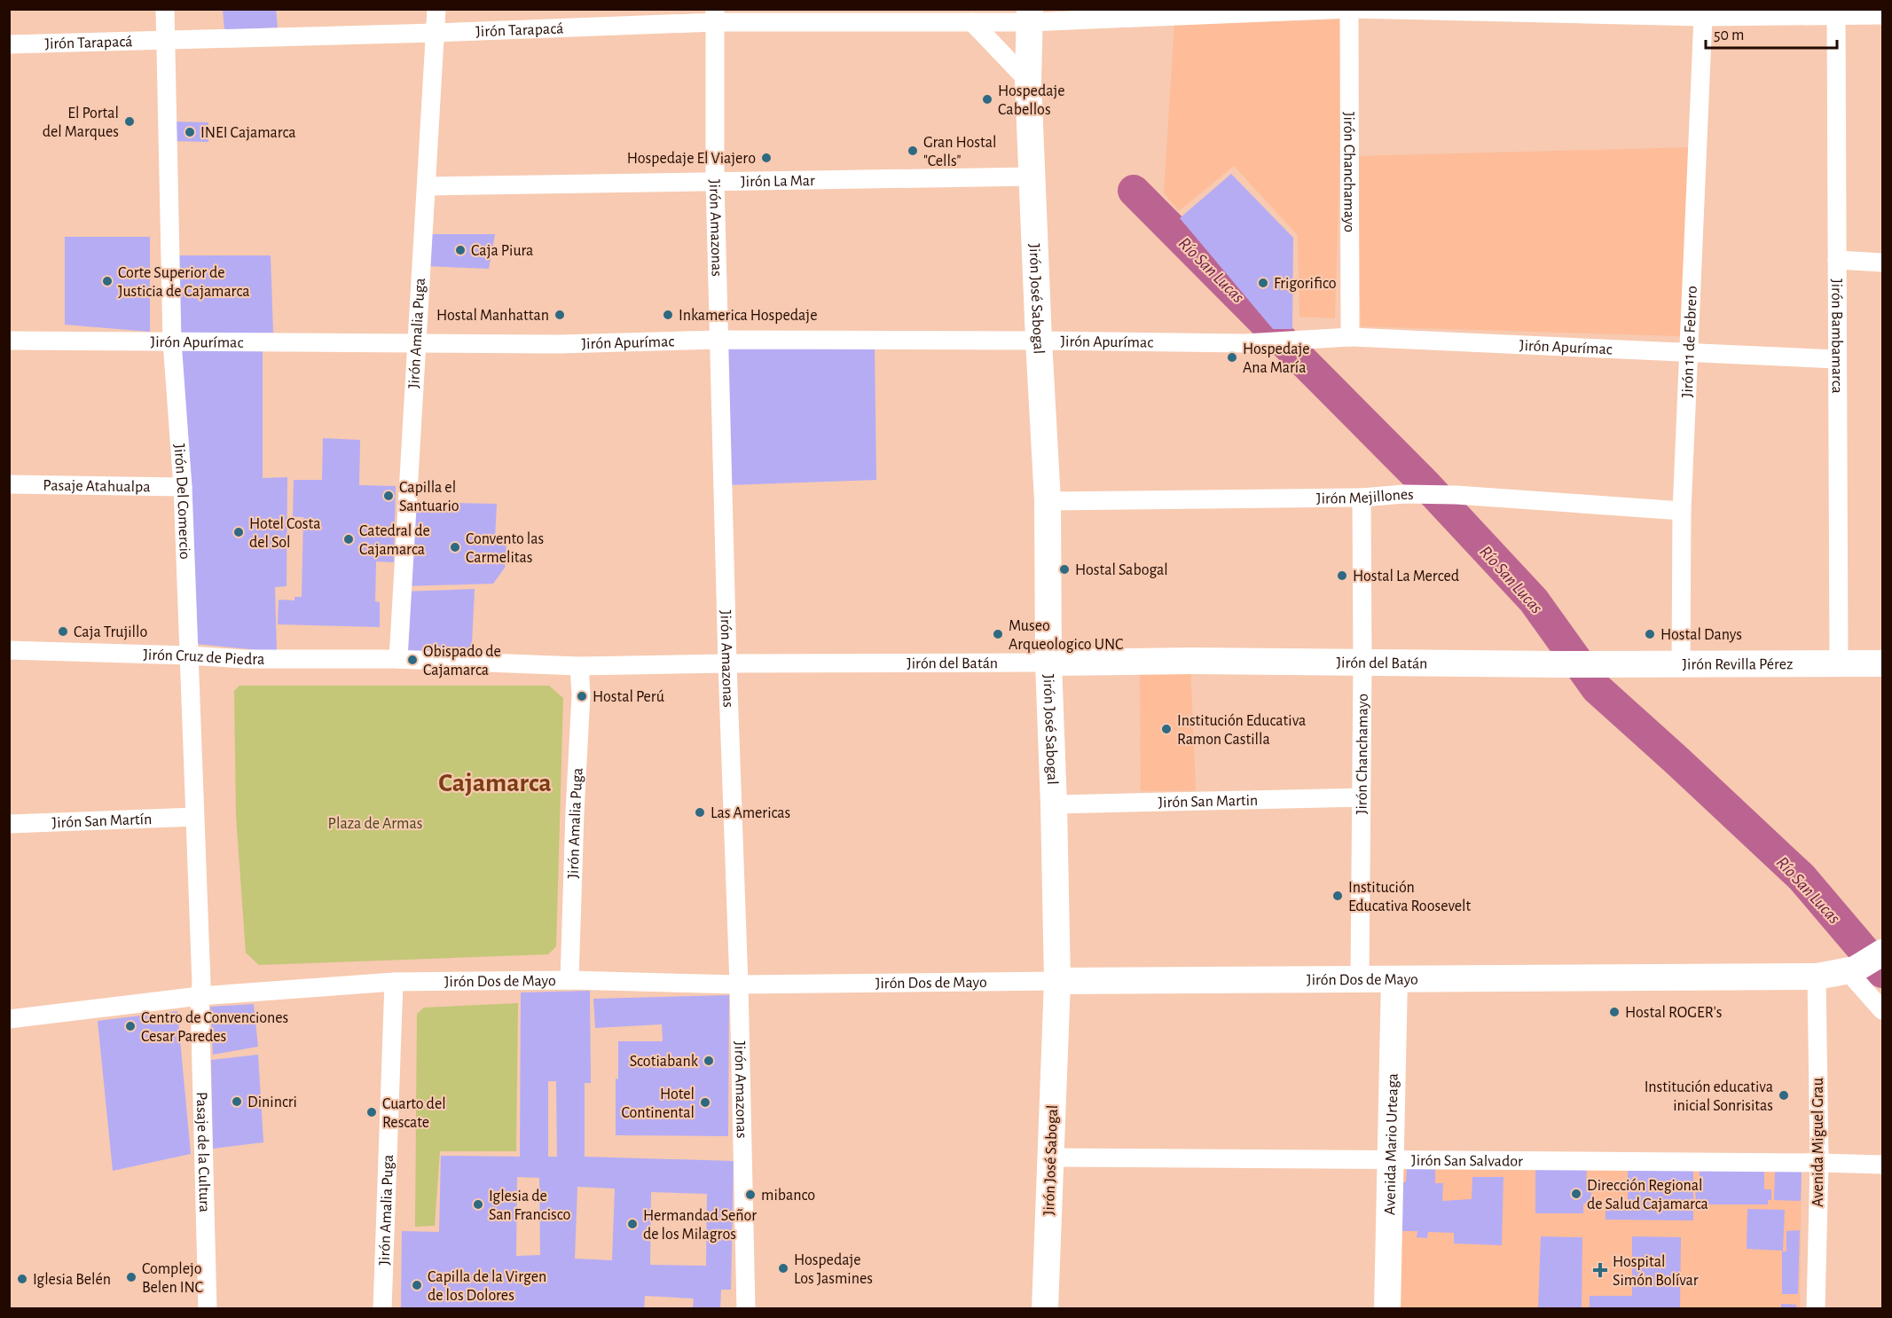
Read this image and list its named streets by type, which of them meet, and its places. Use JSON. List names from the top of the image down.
{
  "streets": {
    "street": [
      "Jirón Tarapacá",
      "Jirón Chanchamayo",
      "Jirón La Mar",
      "Jirón Amazonas",
      "Jirón José Sabogal",
      "Jirón Amalia Puga",
      "Jirón Bambamarca",
      "Jirón 11 de Febrero",
      "Jirón Apurímac",
      "Pasaje Atahualpa",
      "Jirón Mejillones",
      "Jirón Del Comercio",
      "Jirón Cruz de Piedra",
      "Jirón del Batán",
      "Jirón Revilla Pérez",
      "Jirón San Martin",
      "Jirón San Martín",
      "Jirón Dos de Mayo",
      "Avenida Miguel Grau",
      "Avenida Mario Urteaga",
      "Pasaje de la Cultura",
      "Jirón San Salvador"
    ]
  },
  "crossings": [
    ["Jirón Tarapacá", "Jirón Chanchamayo"],
    ["Jirón Tarapacá", "Jirón Amazonas"],
    ["Jirón Tarapacá", "Jirón José Sabogal"],
    ["Jirón Tarapacá", "Jirón Amalia Puga"],
    ["Jirón Tarapacá", "Jirón Bambamarca"],
    ["Jirón Tarapacá", "Jirón 11 de Febrero"],
    ["Jirón Tarapacá", "Jirón Del Comercio"],
    ["Jirón Chanchamayo", "Jirón Apurímac"],
    ["Jirón Chanchamayo", "Jirón Mejillones"],
    ["Jirón Chanchamayo", "Jirón del Batán"],
    ["Jirón Chanchamayo", "Jirón San Martin"],
    ["Jirón Chanchamayo", "Jirón Dos de Mayo"],
    ["Jirón La Mar", "Jirón Amazonas"],
    ["Jirón La Mar", "Jirón José Sabogal"],
    ["Jirón La Mar", "Jirón Amalia Puga"],
    ["Jirón Amazonas", "Jirón Apurímac"],
    ["Jirón Amazonas", "Jirón del Batán"],
    ["Jirón Amazonas", "Jirón Dos de Mayo"],
    ["Jirón José Sabogal", "Jirón Apurímac"],
    ["Jirón José Sabogal", "Jirón Mejillones"],
    ["Jirón José Sabogal", "Jirón del Batán"],
    ["Jirón José Sabogal", "Jirón San Martin"],
    ["Jirón José Sabogal", "Jirón Dos de Mayo"],
    ["Jirón José Sabogal", "Jirón San Salvador"],
    ["Jirón Amalia Puga", "Jirón Apurímac"],
    ["Jirón Amalia Puga", "Jirón Cruz de Piedra"],
    ["Jirón Amalia Puga", "Jirón del Batán"],
    ["Jirón Amalia Puga", "Jirón Dos de Mayo"],
    ["Jirón Bambamarca", "Jirón Apurímac"],
    ["Jirón Bambamarca", "Jirón Revilla Pérez"],
    ["Jirón 11 de Febrero", "Jirón Apurímac"],
    ["Jirón 11 de Febrero", "Jirón Mejillones"],
    ["Jirón 11 de Febrero", "Jirón Revilla Pérez"],
    ["Jirón Apurímac", "Jirón Del Comercio"],
    ["Pasaje Atahualpa", "Jirón Del Comercio"],
    ["Jirón Del Comercio", "Jirón Cruz de Piedra"],
    ["Jirón Del Comercio", "Jirón San Martín"],
    ["Jirón Del Comercio", "Jirón Dos de Mayo"],
    ["Jirón Del Comercio", "Pasaje de la Cultura"],
    ["Jirón Cruz de Piedra", "Jirón del Batán"],
    ["Jirón del Batán", "Jirón Revilla Pérez"],
    ["Jirón Dos de Mayo", "Avenida Miguel Grau"],
    ["Jirón Dos de Mayo", "Avenida Mario Urteaga"],
    ["Jirón Dos de Mayo", "Pasaje de la Cultura"],
    ["Avenida Miguel Grau", "Jirón San Salvador"],
    ["Avenida Mario Urteaga", "Jirón San Salvador"]
  ],
  "districts": ["Cajamarca"],
  "water": ["Río San Lucas"],
  "parks": ["Plaza de Armas"],
  "places": {
    "other": [
      "Hospedaje Cabellos",
      "El Portal del Marques",
      "INEI Cajamarca",
      "Gran Hostal \"Cells\"",
      "Hospedaje El Viajero",
      "Caja Piura",
      "Corte Superior de Justicia de Cajamarca",
      "Frigorifico",
      "Hostal Manhattan",
      "Inkamerica Hospedaje",
      "Hospedaje Ana María",
      "Capilla el Santuario",
      "Hotel Costa del Sol",
      "Catedral de Cajamarca",
      "Convento las Carmelitas",
      "Hostal Sabogal",
      "Hostal La Merced",
      "Caja Trujillo",
      "Museo Arqueologico UNC",
      "Hostal Danys",
      "Obispado de Cajamarca",
      "Hostal Perú",
      "Institución Educativa Ramon Castilla",
      "Las Americas",
      "Institución Educativa Roosevelt",
      "Hostal ROGER's",
      "Centro de Convenciones Cesar Paredes",
      "Scotiabank",
      "Institución educativa inicial Sonrisitas",
      "Dinincri",
      "Hotel Continental",
      "Cuarto del Rescate",
      "Dirección Regional de Salud Cajamarca",
      "mibanco",
      "Iglesia de San Francisco",
      "Hermandad Señor de los Milagros",
      "Hospedaje Los Jasmines",
      "Complejo Belen INC",
      "Iglesia Belén",
      "Capilla de la Virgen de los Dolores"
    ],
    "health": ["Hospital Simón Bolívar"]
  },
  "scale_bar": "50 m"
}
